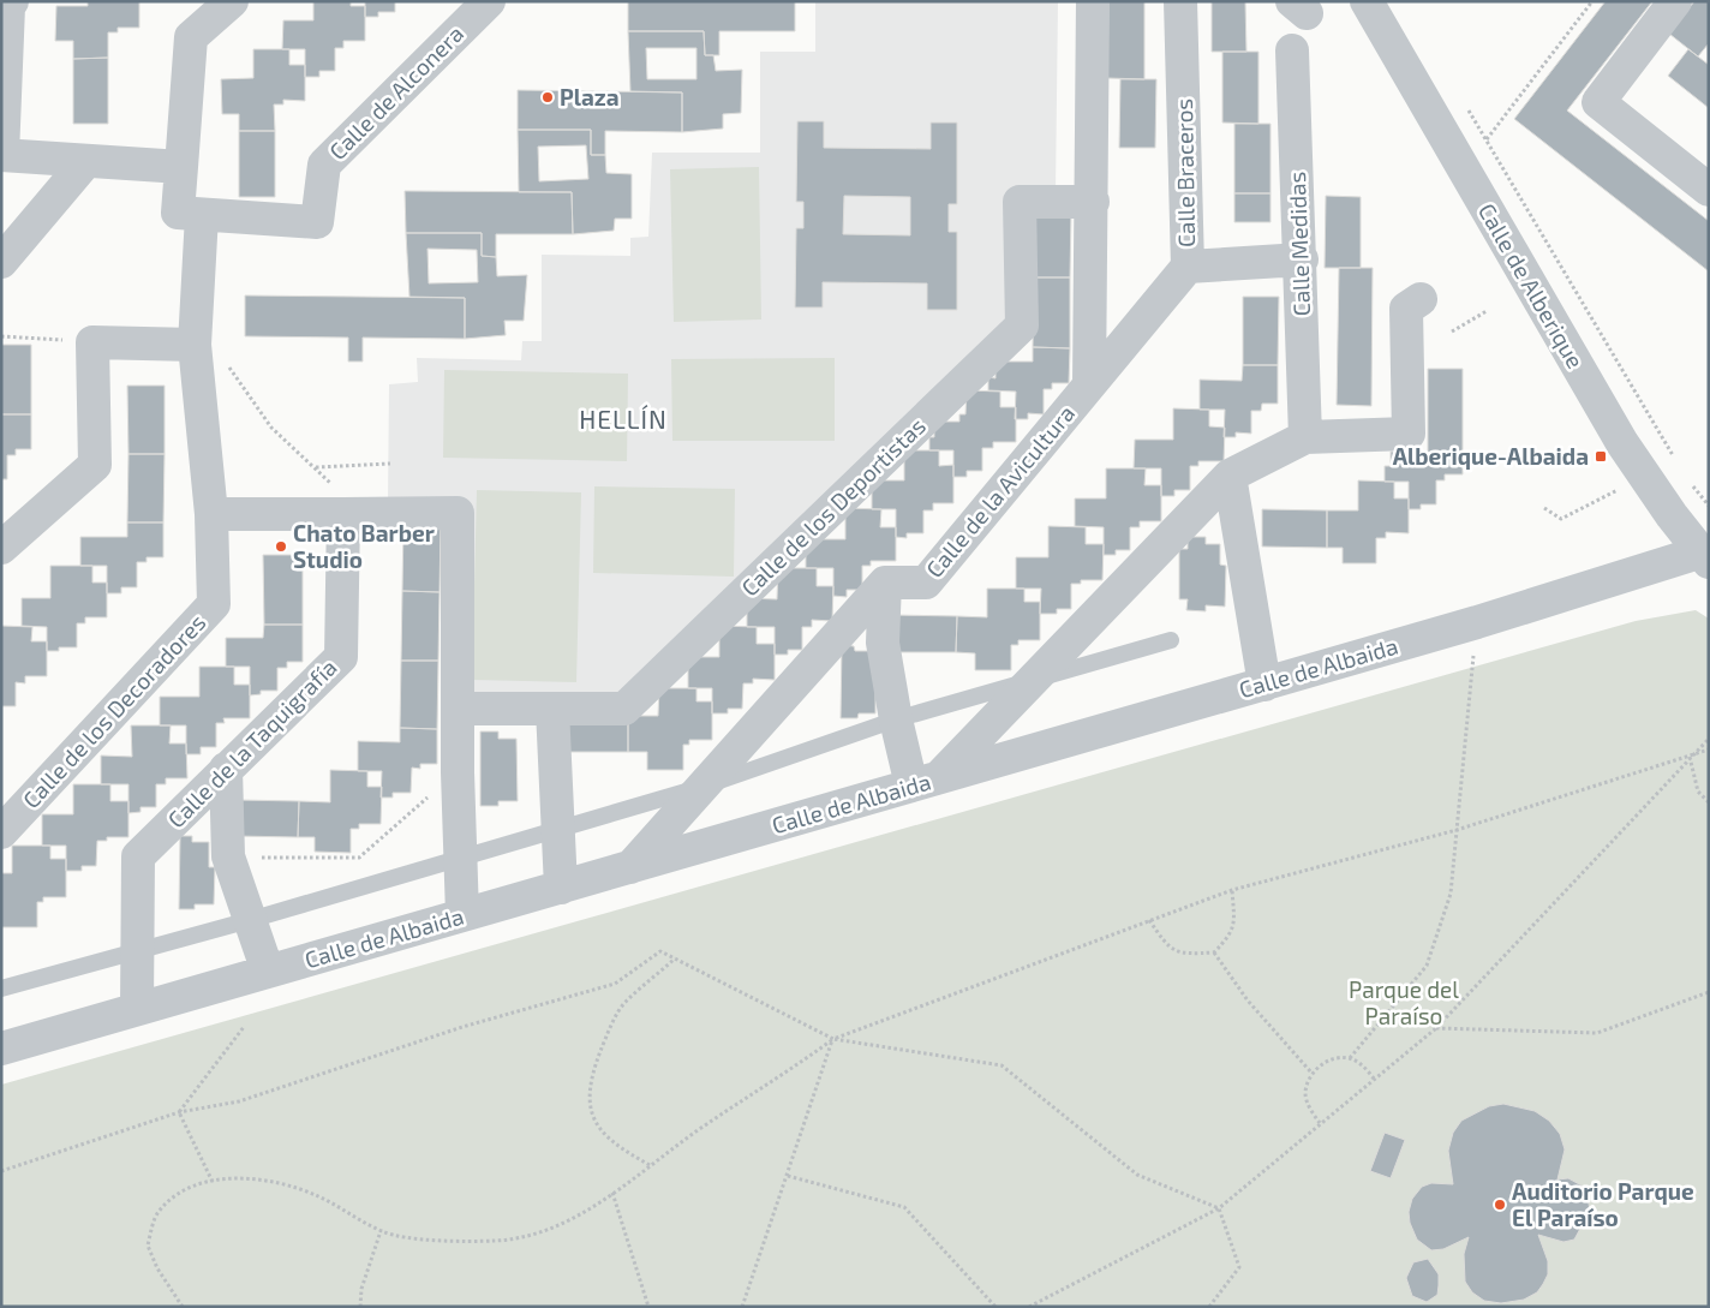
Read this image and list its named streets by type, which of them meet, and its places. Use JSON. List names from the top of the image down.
{
  "streets": {
    "street": [
      "Calle de Alconera",
      "Calle Braceros",
      "Calle Medidas",
      "Calle de Alberique",
      "Calle de la Avicultura",
      "Calle de los Deportistas",
      "Calle de Albaida",
      "Calle de los Decoradores",
      "Calle de la Taquigrafía"
    ]
  },
  "crossings": [
    ["Calle de Alconera", "Calle de los Decoradores"],
    ["Calle Braceros", "Calle Medidas"],
    ["Calle Braceros", "Calle de la Avicultura"],
    ["Calle de Alberique", "Calle de Albaida"],
    ["Calle de Albaida", "Calle de la Taquigrafía"]
  ],
  "districts": ["HELLÍN"],
  "parks": ["Parque del Paraíso"],
  "places": {
    "other": ["Plaza", "Chato Barber Studio", "Auditorio Parque El Paraíso"],
    "transit": ["Alberique-Albaida"]
  }
}
